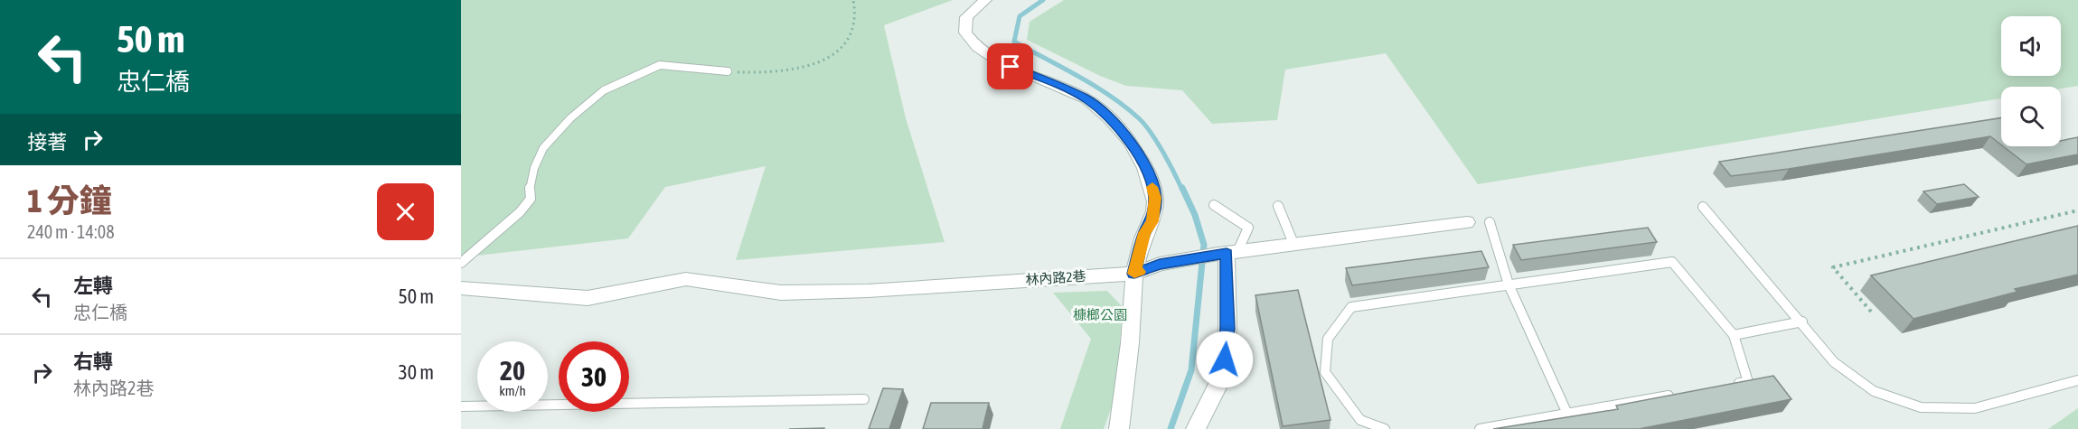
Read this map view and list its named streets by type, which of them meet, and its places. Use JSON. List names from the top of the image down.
{
  "streets": {
    "street": ["林內路2巷"]
  },
  "parks": ["槺榔公園"],
  "page": {
    "turn": ["50 m", "忠仁橋"],
    "then": "接著",
    "heading": ["1 分鐘", "240 m · 14:08"],
    "list": [
      {
        "name": "左轉",
        "note": "忠仁橋",
        "value": "50 m"
      },
      {
        "name": "右轉",
        "note": "林內路2巷",
        "value": "30 m"
      }
    ],
    "speed": "20 km/h",
    "limit": "30"
  }
}
